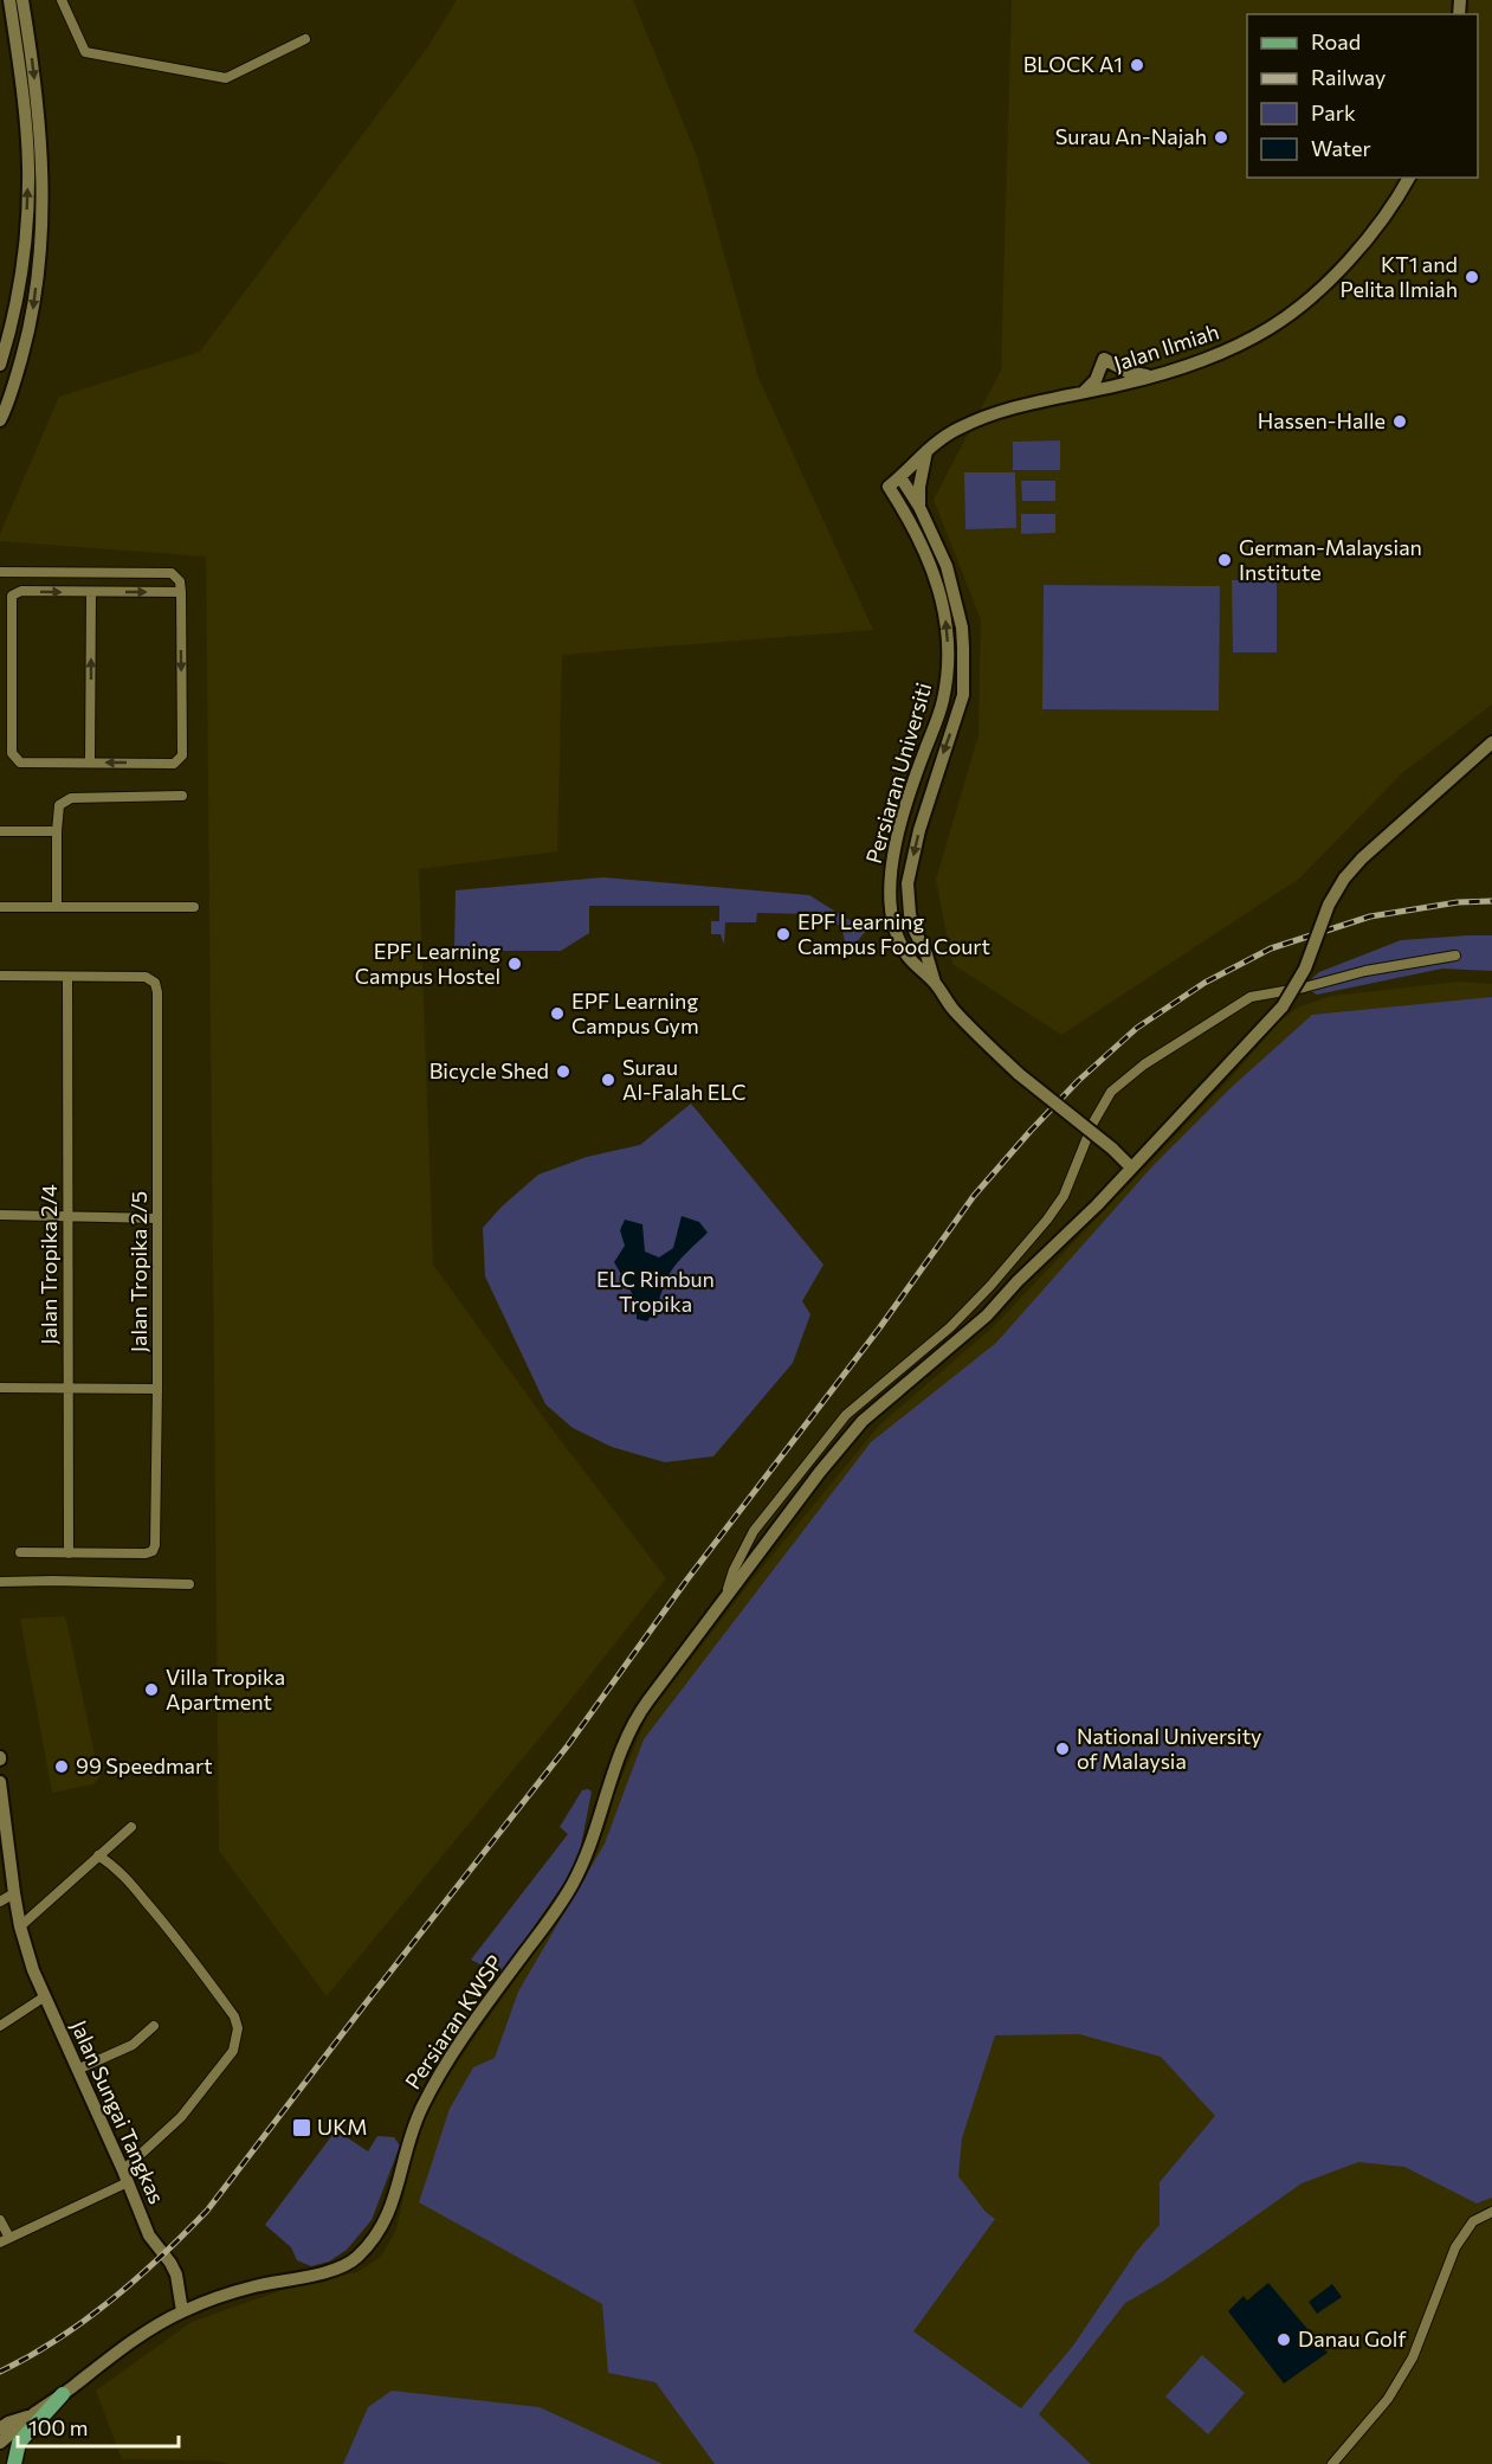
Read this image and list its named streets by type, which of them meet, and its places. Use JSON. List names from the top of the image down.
{
  "streets": {
    "street": [
      "Jalan Ilmiah",
      "Persiaran Universiti",
      "Jalan Tropika 2/4",
      "Jalan Tropika 2/5",
      "Persiaran KWSP",
      "Jalan Sungai Tangkas"
    ]
  },
  "crossings": [
    ["Jalan Ilmiah", "Persiaran Universiti"],
    ["Persiaran Universiti", "Persiaran KWSP"],
    ["Jalan Tropika 2/4", "Jalan Tropika 2/5"],
    ["Persiaran KWSP", "Jalan Sungai Tangkas"]
  ],
  "parks": ["ELC Rimbun Tropika"],
  "places": {
    "other": [
      "BLOCK A1",
      "Surau An-Najah",
      "KT1 and Pelita Ilmiah",
      "Hassen-Halle",
      "German-Malaysian Institute",
      "EPF Learning Campus Food Court",
      "EPF Learning Campus Hostel",
      "EPF Learning Campus Gym",
      "Bicycle Shed",
      "Surau Al-Falah ELC",
      "Villa Tropika Apartment",
      "National University of Malaysia",
      "99 Speedmart",
      "Danau Golf"
    ],
    "transit": ["UKM"]
  },
  "legend": [
    "Road",
    "Railway",
    "Park",
    "Water"
  ],
  "scale_bar": "100 m"
}
